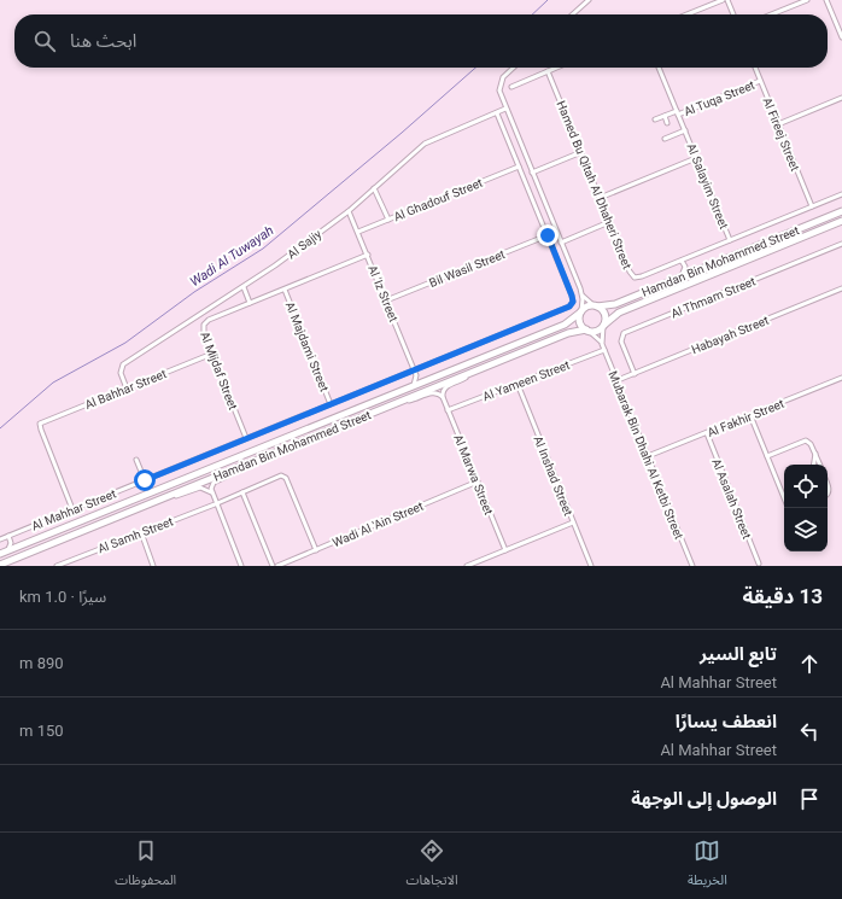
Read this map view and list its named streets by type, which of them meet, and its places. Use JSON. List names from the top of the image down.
{
  "streets": {
    "main road": ["Hamdan Bin Mohammed Street"],
    "street": [
      "Al Tuqa Street",
      "Al Fireej Street",
      "Hamed Bu Qitah Al Dhaheri Street",
      "Al Salayim Street",
      "Al Ghadouf Street",
      "Al Sajiy",
      "Bil Wasil Street",
      "Al 'Iz Street",
      "Al Thmam Street",
      "Habayah Street",
      "Al Majdami Street",
      "Al Mijdaf Street",
      "Al Yameen Street",
      "Al Bahhar Street",
      "Al Fakhir Street",
      "Mubarak Bin Dhahi Al Ketbi Street",
      "Al Marwa Street",
      "Al Inshad Street",
      "Al Asalah Street",
      "Al Mahhar Street",
      "Wadi Al 'Ain Street",
      "Al Samh Street"
    ]
  },
  "crossings": [
    ["Al Tuqa Street", "Al Fireej Street"],
    ["Al Tuqa Street", "Al Salayim Street"],
    ["Al Fireej Street", "Hamed Bu Qitah Al Dhaheri Street"],
    ["Hamed Bu Qitah Al Dhaheri Street", "Al Salayim Street"],
    ["Al Ghadouf Street", "Al 'Iz Street"],
    ["Al Ghadouf Street", "Al Mahhar Street"],
    ["Al Sajiy", "Al 'Iz Street"],
    ["Al Sajiy", "Al Bahhar Street"],
    ["Al Sajiy", "Al Mahhar Street"],
    ["Hamdan Bin Mohammed Street", "Mubarak Bin Dhahi Al Ketbi Street"],
    ["Bil Wasil Street", "Al 'Iz Street"],
    ["Bil Wasil Street", "Al Mahhar Street"],
    ["Al 'Iz Street", "Al Mijdaf Street"],
    ["Al 'Iz Street", "Al Mahhar Street"],
    ["Al Thmam Street", "Habayah Street"],
    ["Habayah Street", "Mubarak Bin Dhahi Al Ketbi Street"],
    ["Al Majdami Street", "Al Mijdaf Street"],
    ["Al Majdami Street", "Al Mahhar Street"],
    ["Al Mijdaf Street", "Al Bahhar Street"],
    ["Al Mijdaf Street", "Al Mahhar Street"],
    ["Al Yameen Street", "Mubarak Bin Dhahi Al Ketbi Street"],
    ["Al Yameen Street", "Al Marwa Street"],
    ["Al Yameen Street", "Al Inshad Street"],
    ["Al Bahhar Street", "Al Mahhar Street"],
    ["Al Fakhir Street", "Mubarak Bin Dhahi Al Ketbi Street"],
    ["Al Fakhir Street", "Al Asalah Street"],
    ["Al Marwa Street", "Wadi Al 'Ain Street"],
    ["Wadi Al 'Ain Street", "Al Samh Street"]
  ],
  "water": ["Wadi Al Tuwayah"],
  "page": {
    "search": "ابحث هنا",
    "heading": ["13 دقيقة", "سيرًا · 1.0 km"],
    "list": [
      ["تابع السير", "Al Mahhar Street", "890 m"],
      ["انعطف يسارًا", "Al Mahhar Street", "150 m"],
      "الوصول إلى الوجهة"
    ],
    "nav": ["الخريطة", "الاتجاهات", "المحفوظات"]
  }
}
